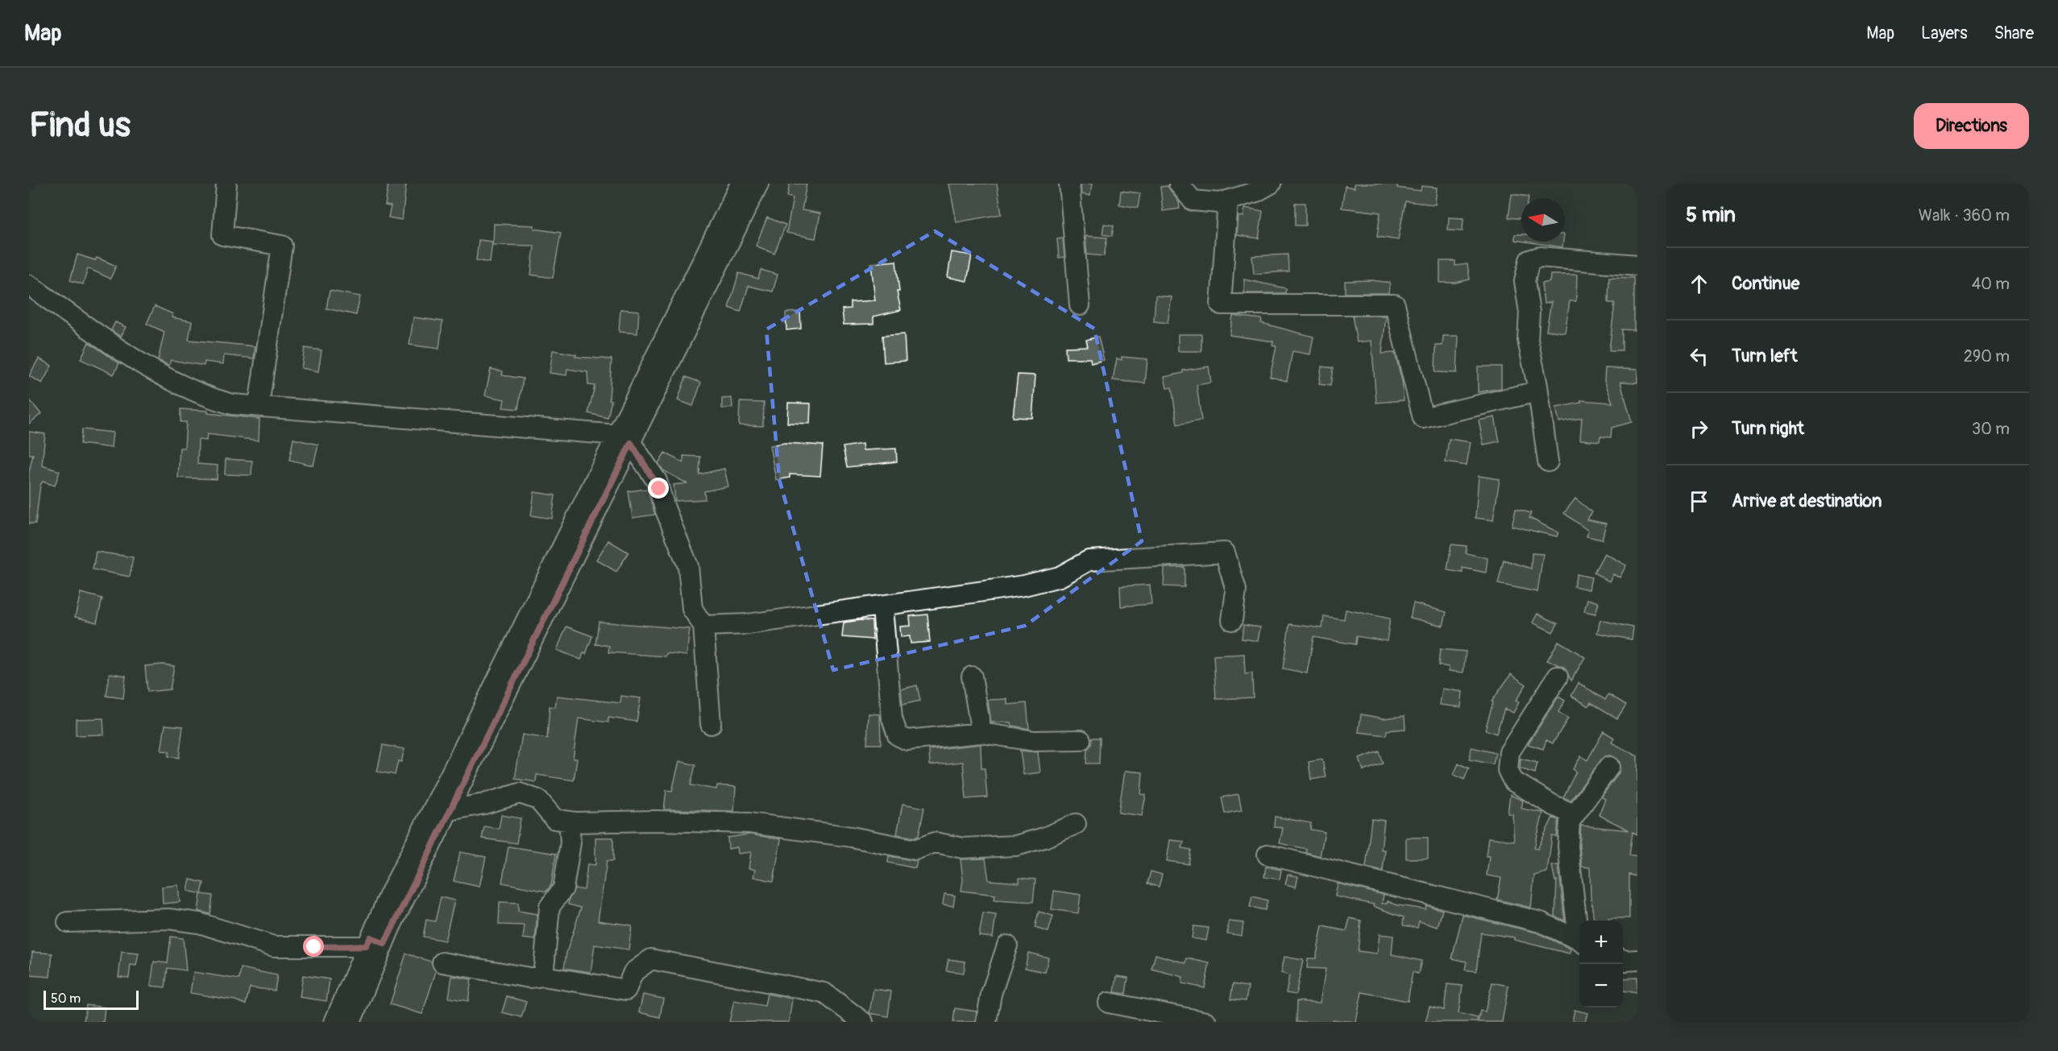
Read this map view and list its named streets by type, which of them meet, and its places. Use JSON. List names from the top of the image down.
{
  "scale_bar": "50 m",
  "north": "left",
  "page": {
    "header": "Map",
    "nav": ["Map", "Layers", "Share"],
    "buttons": "Directions",
    "title": "Find us",
    "heading": ["5 min", "Walk · 360 m"],
    "list": [
      ["Continue", "40 m"],
      ["Turn left", "290 m"],
      ["Turn right", "30 m"],
      "Arrive at destination"
    ],
    "map_buttons": ["+", "−"],
    "scale": "50 m"
  }
}
